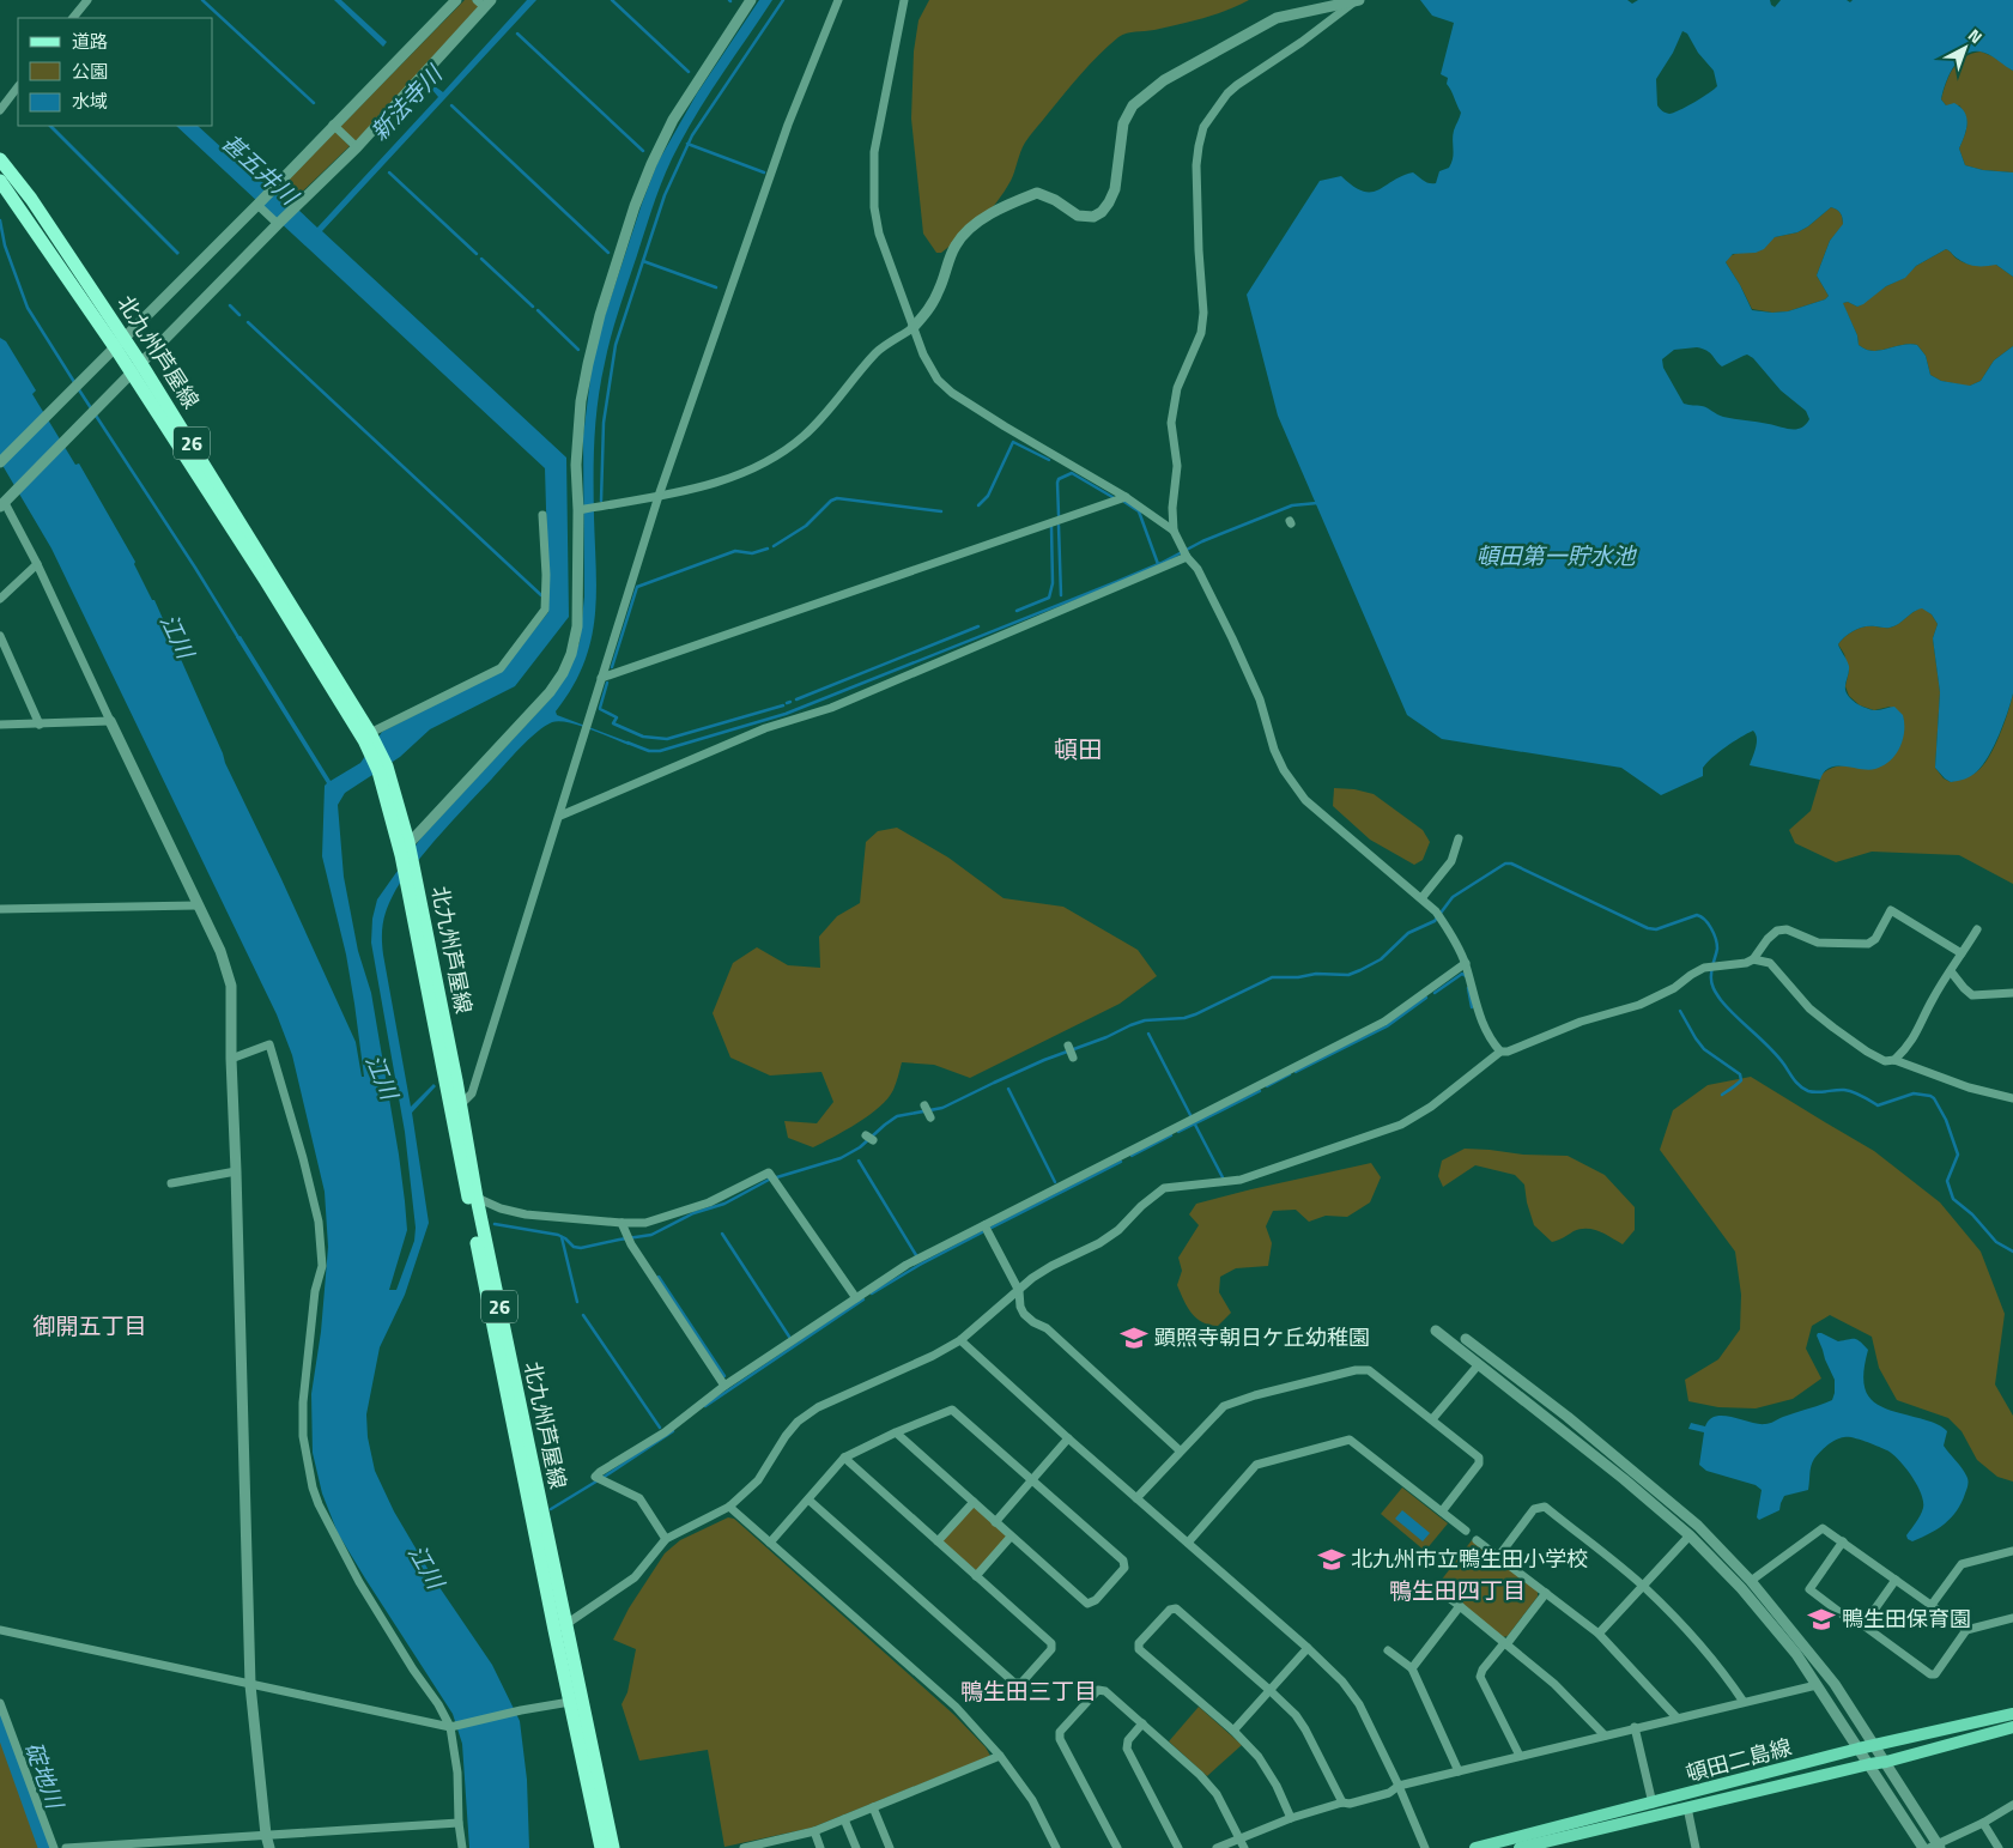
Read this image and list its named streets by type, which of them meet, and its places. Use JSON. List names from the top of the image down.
{
  "streets": {
    "main road": ["北九州芦屋線", "26", "頓田二島線"]
  },
  "districts": [
    "頓田",
    "御開五丁目",
    "鴨生田四丁目",
    "鴨生田三丁目"
  ],
  "water": [
    "新法寺川",
    "甚五井川",
    "頓田第一貯水池",
    "江川",
    "碇地川"
  ],
  "places": {
    "school or university": ["顕照寺朝日ケ丘幼稚園", "北九州市立鴨生田小学校", "鴨生田保育園"]
  },
  "legend": ["道路", "公園", "水域"],
  "north": "top right"
}
